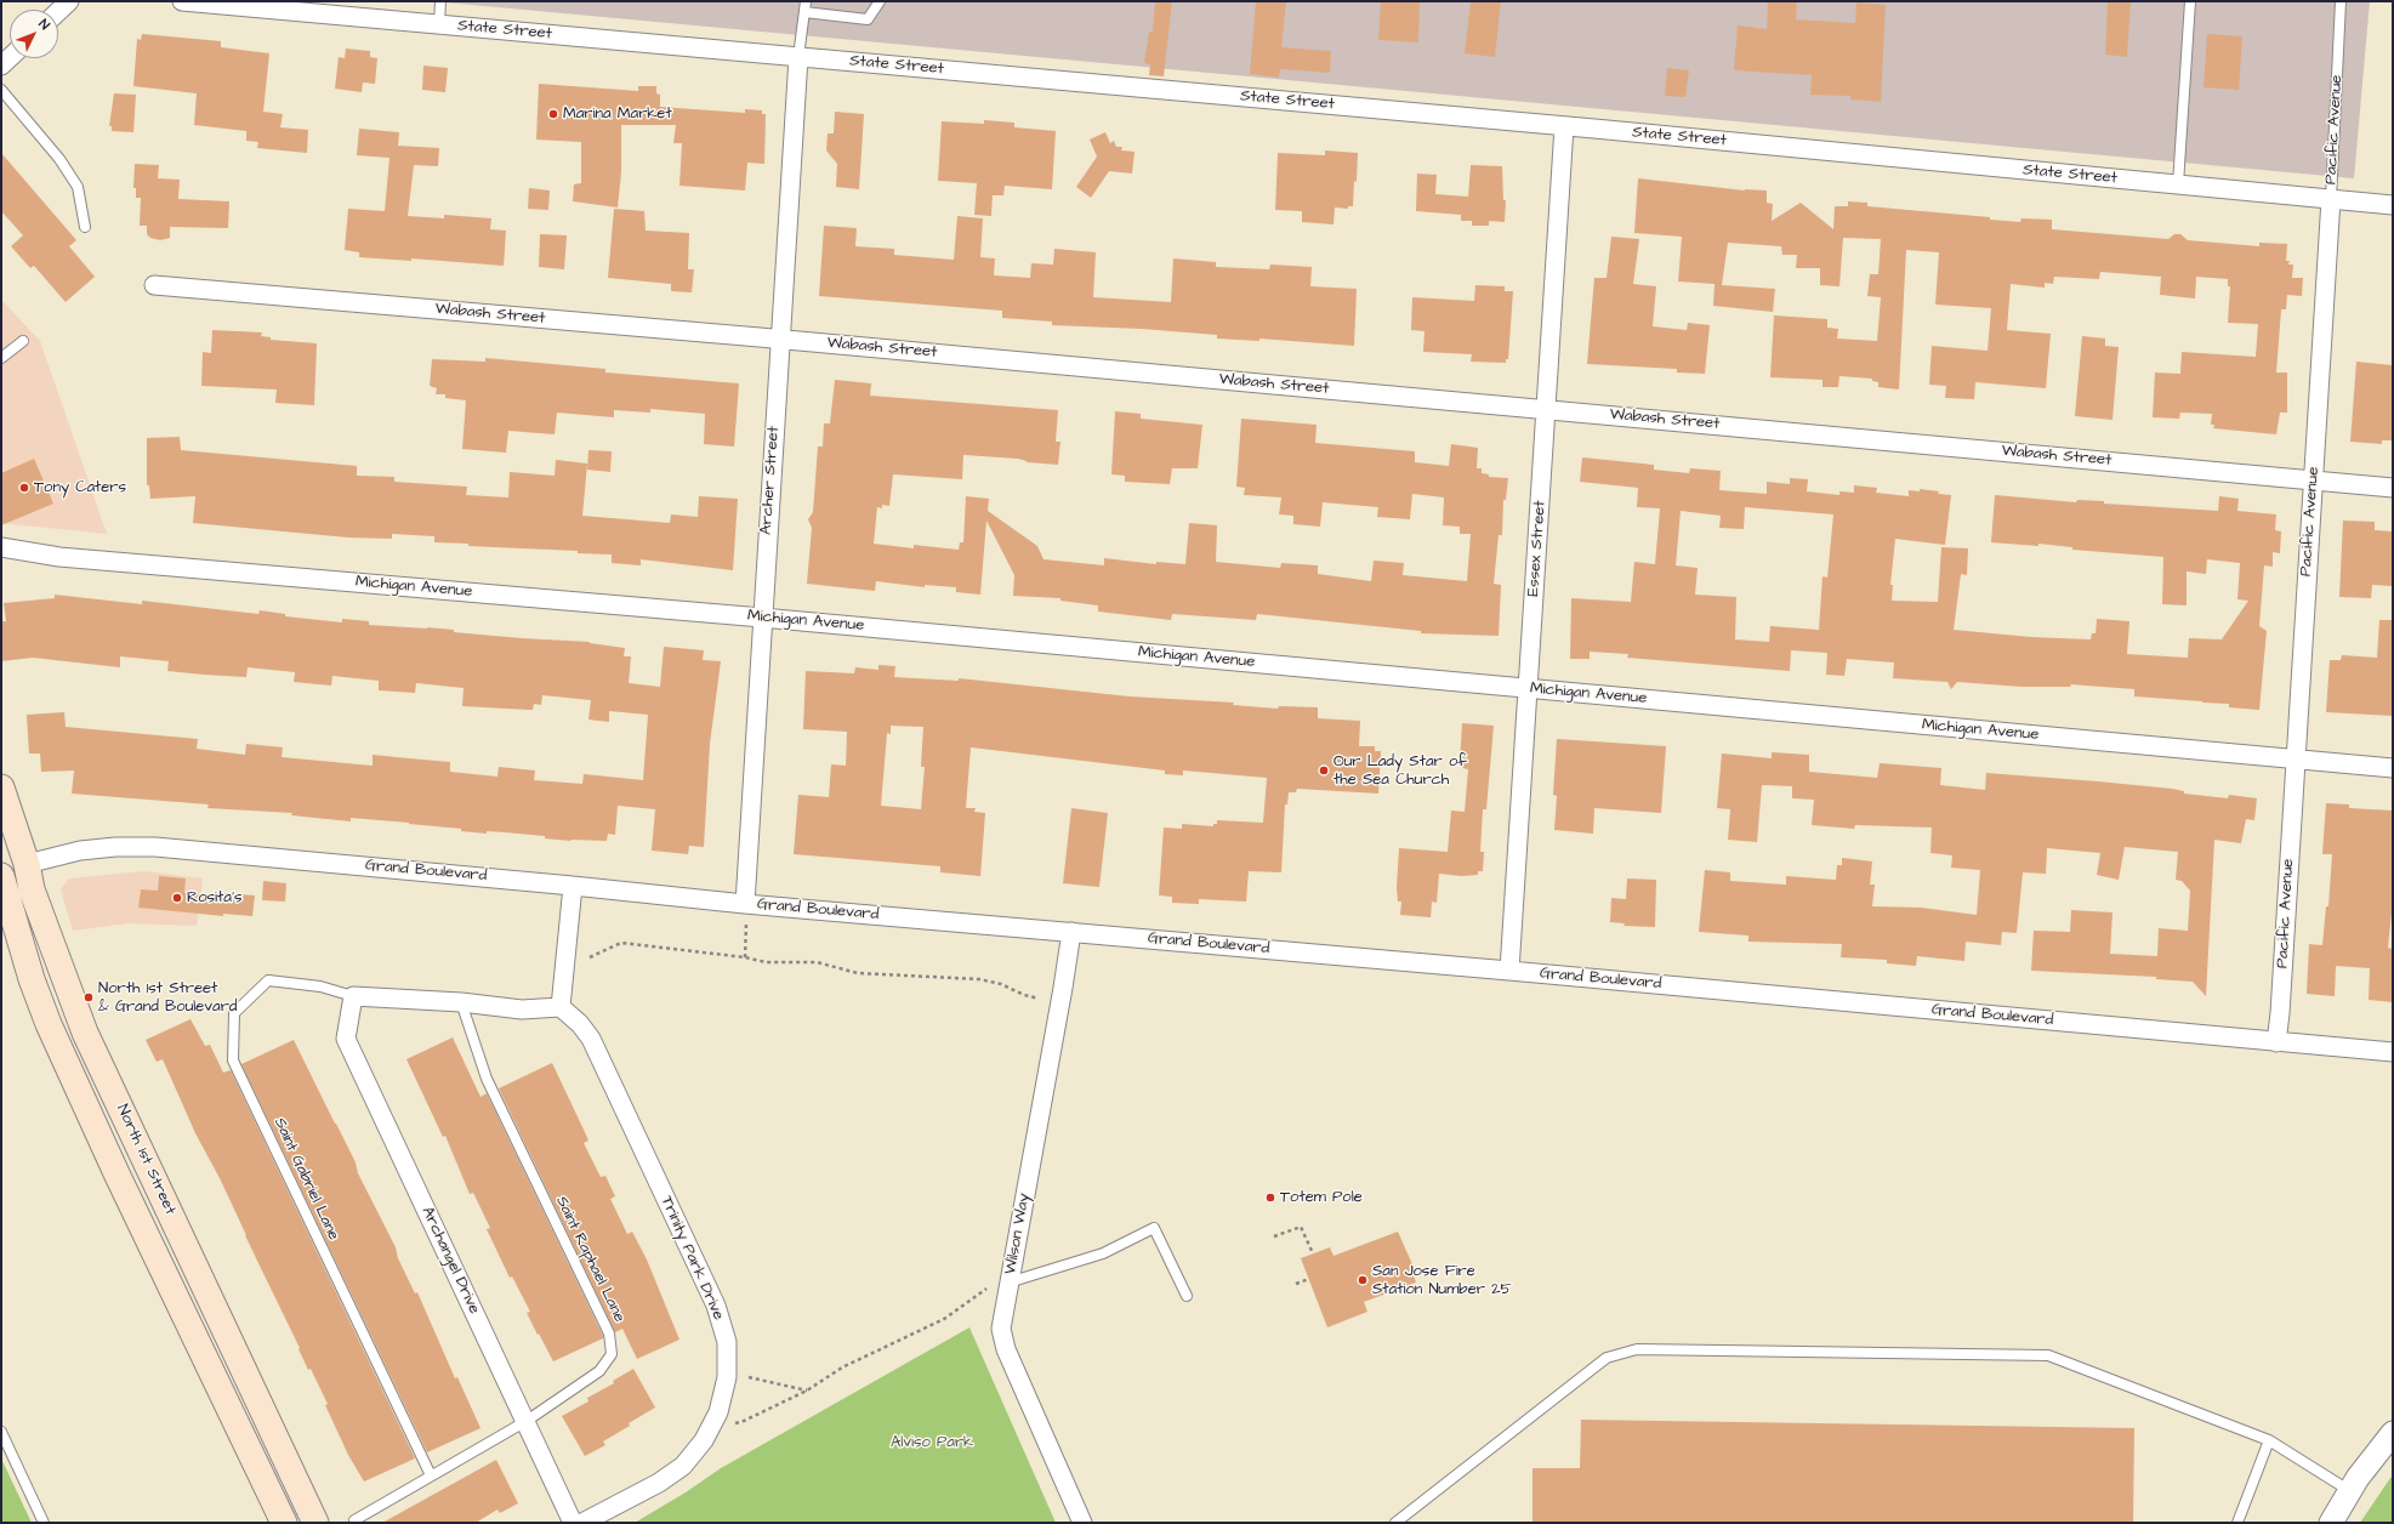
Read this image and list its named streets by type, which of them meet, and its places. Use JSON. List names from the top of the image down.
{
  "streets": {
    "main road": ["North 1st Street"],
    "street": [
      "State Street",
      "Pacific Avenue",
      "Wabash Street",
      "Archer Street",
      "Essex Street",
      "Michigan Avenue",
      "Grand Boulevard",
      "Wilson Way",
      "Trinity Park Drive",
      "Archangel Drive"
    ],
    "lane": ["Saint Gabriel Lane", "Saint Raphael Lane"]
  },
  "crossings": [
    ["State Street", "Pacific Avenue"],
    ["State Street", "Archer Street"],
    ["State Street", "Essex Street"],
    ["Pacific Avenue", "Wabash Street"],
    ["Pacific Avenue", "Michigan Avenue"],
    ["Pacific Avenue", "Grand Boulevard"],
    ["Wabash Street", "Archer Street"],
    ["Wabash Street", "Essex Street"],
    ["Archer Street", "Michigan Avenue"],
    ["Archer Street", "Grand Boulevard"],
    ["Essex Street", "Michigan Avenue"],
    ["Essex Street", "Grand Boulevard"],
    ["Grand Boulevard", "North 1st Street"],
    ["Grand Boulevard", "Wilson Way"],
    ["Saint Gabriel Lane", "Saint Raphael Lane"],
    ["Saint Gabriel Lane", "Archangel Drive"],
    ["Saint Raphael Lane", "Archangel Drive"]
  ],
  "parks": ["Alviso Park"],
  "places": [
    "Marina Market",
    "Tony Caters",
    "Our Lady Star of the Sea Church",
    "Rosita’s",
    "North 1st Street & Grand Boulevard",
    "Totem Pole",
    "San Jose Fire Station Number 25"
  ],
  "north": "top right"
}
